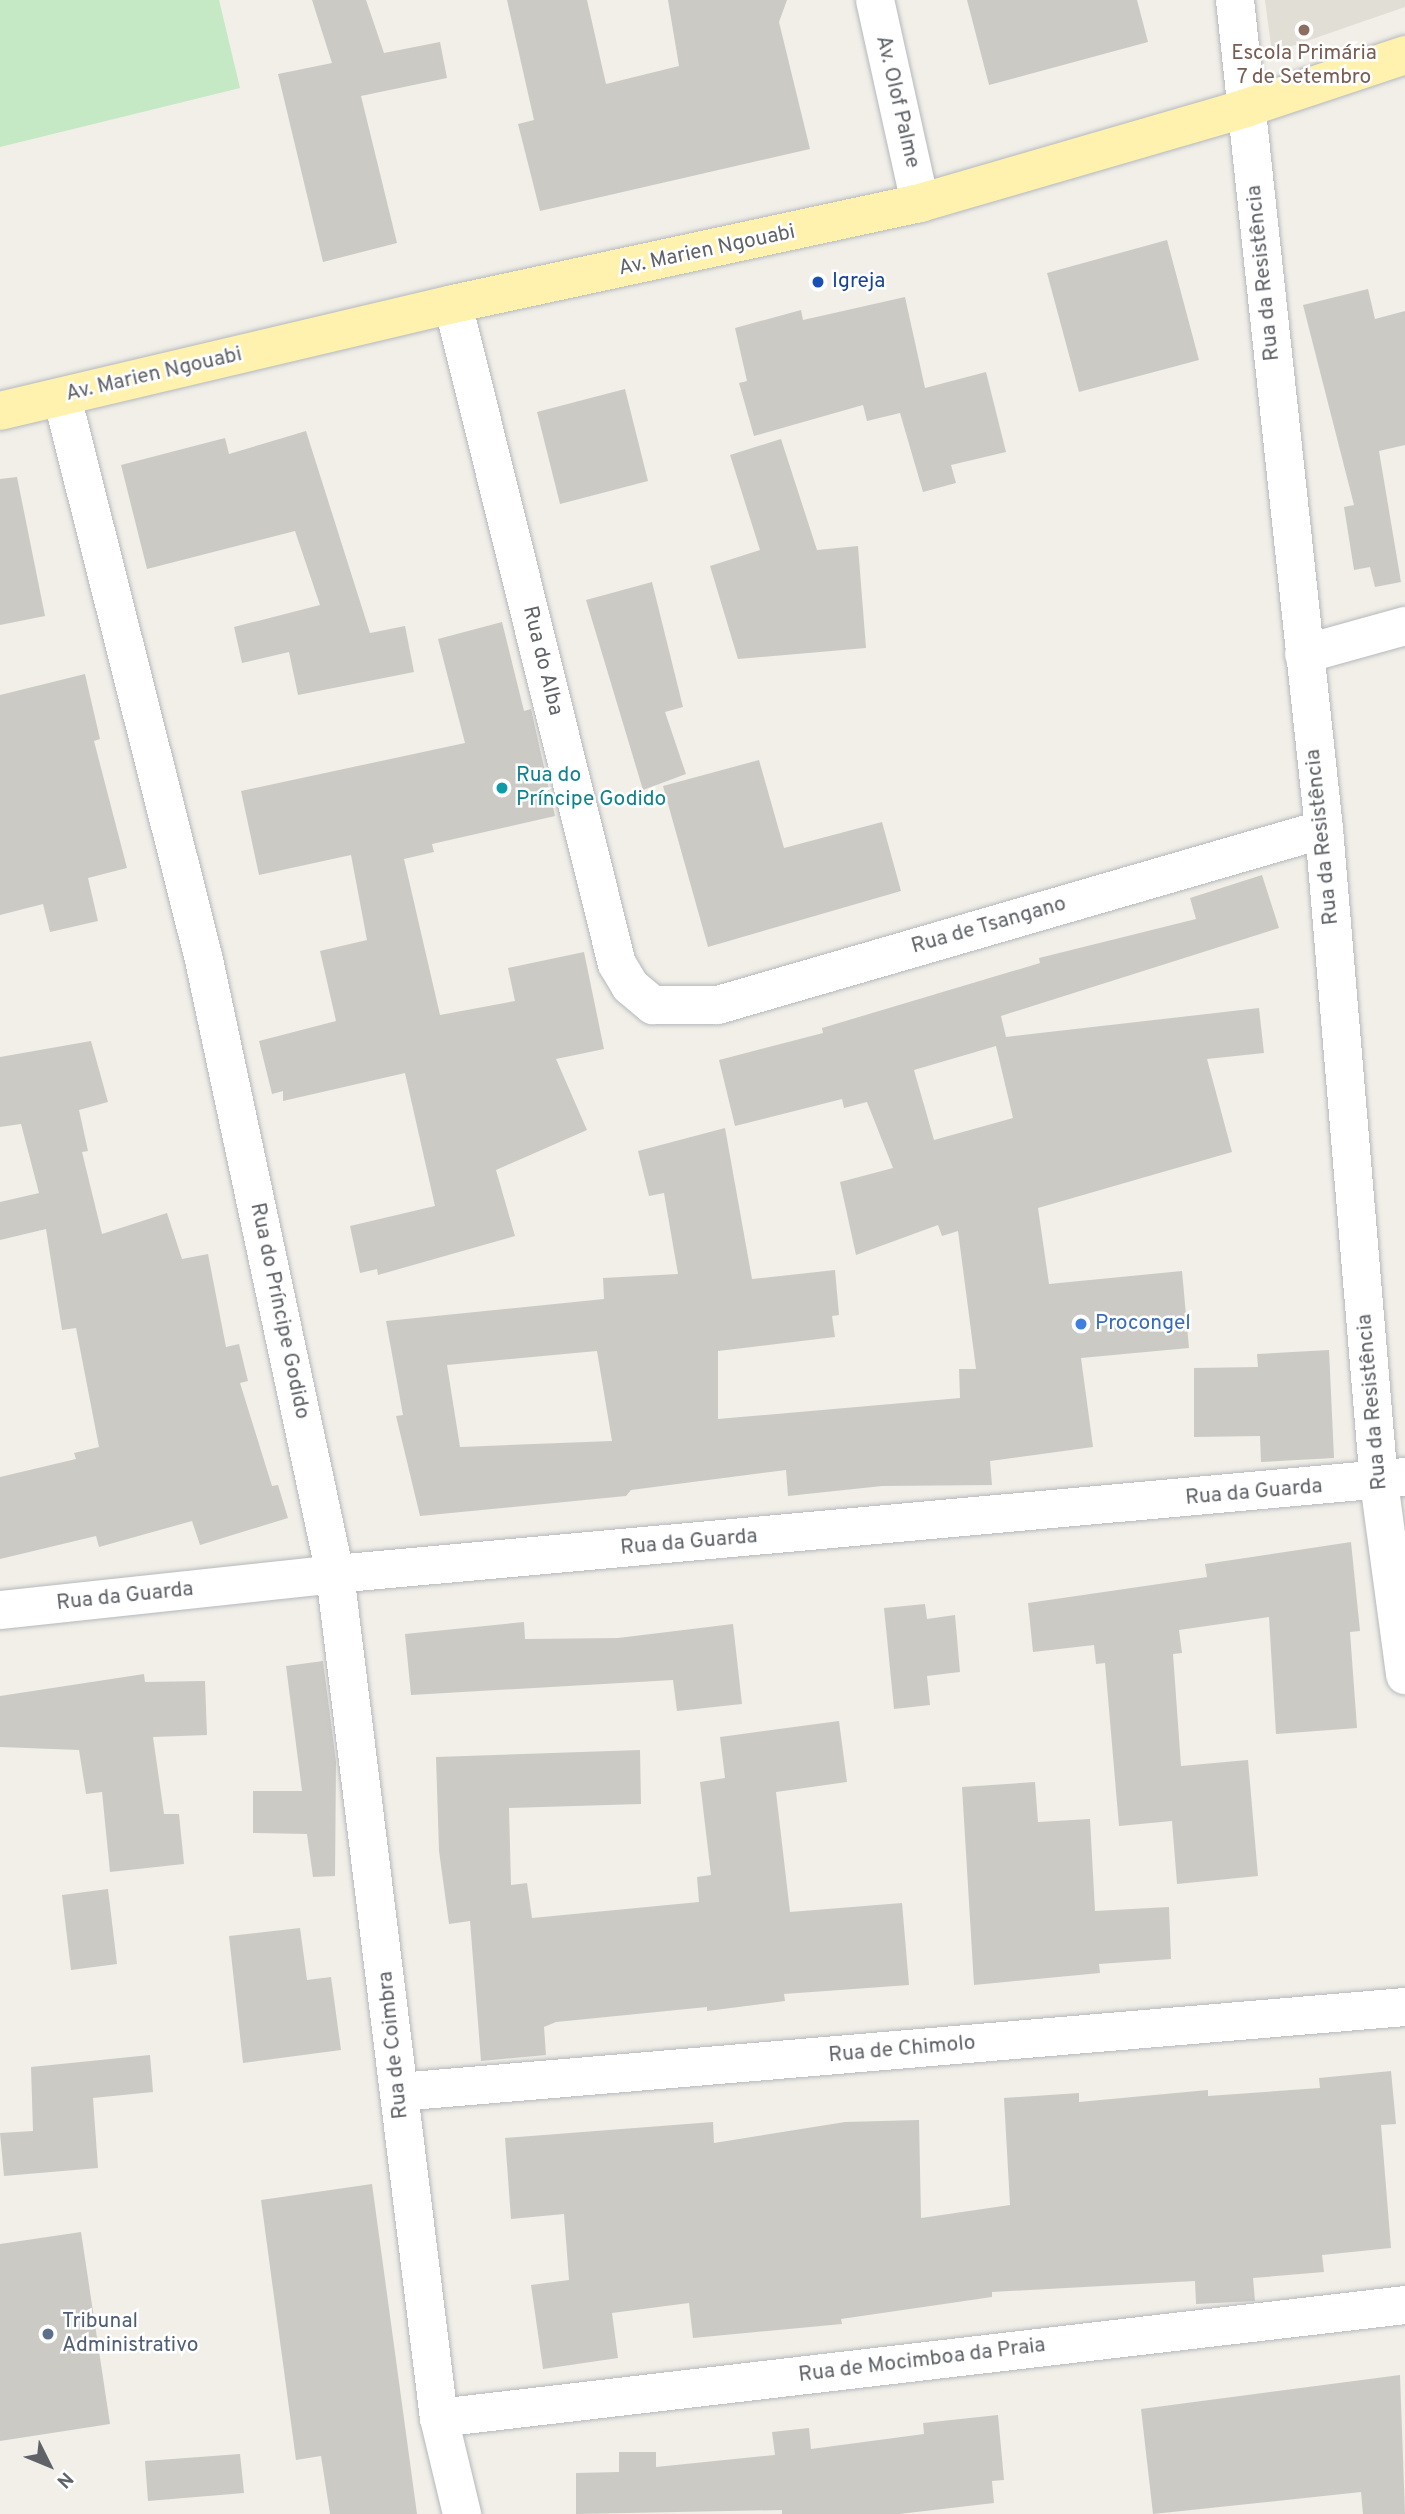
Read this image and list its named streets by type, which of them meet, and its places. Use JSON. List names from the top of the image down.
{
  "streets": {
    "main road": ["Av. Marien Ngouabi"],
    "street": [
      "Av. Olof Palme",
      "Rua da Resistência",
      "Rua do Alba",
      "Rua de Tsangano",
      "Rua do Príncipe Godido",
      "Rua da Guarda",
      "Rua de Coimbra",
      "Rua de Chimolo",
      "Rua de Mocimboa da Praia"
    ]
  },
  "crossings": [
    ["Av. Olof Palme", "Av. Marien Ngouabi"],
    ["Av. Marien Ngouabi", "Rua da Resistência"],
    ["Av. Marien Ngouabi", "Rua do Alba"],
    ["Av. Marien Ngouabi", "Rua do Príncipe Godido"],
    ["Rua da Resistência", "Rua de Tsangano"],
    ["Rua da Resistência", "Rua da Guarda"],
    ["Rua do Alba", "Rua de Tsangano"],
    ["Rua do Príncipe Godido", "Rua da Guarda"],
    ["Rua do Príncipe Godido", "Rua de Coimbra"],
    ["Rua da Guarda", "Rua de Coimbra"],
    ["Rua de Coimbra", "Rua de Chimolo"],
    ["Rua de Coimbra", "Rua de Mocimboa da Praia"]
  ],
  "places": [
    "Escola Primária 7 de Setembro",
    "Igreja",
    "Rua do Príncipe Godido",
    "Procongel",
    "Tribunal Administrativo"
  ],
  "north": "bottom right"
}
